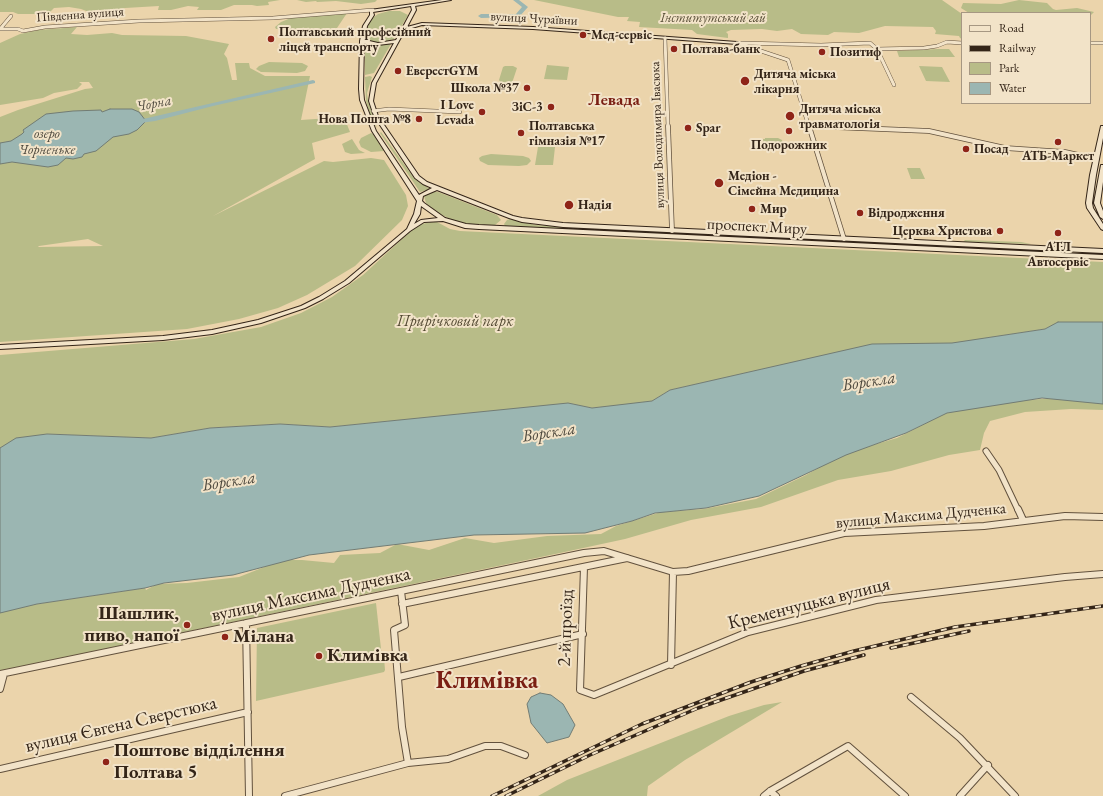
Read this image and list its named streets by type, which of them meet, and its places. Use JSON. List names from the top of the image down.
{
  "streets": {
    "main road": ["Південна вулиця", "вулиця Чураївни", "проспект Миру"],
    "street": [
      "вулиця Володимира Івасюка",
      "вулиця Максима Дудченка",
      "Кременчуцька вулиця",
      "2-й проїзд",
      "вулиця Євгена Сверстюка"
    ]
  },
  "crossings": [
    ["Південна вулиця", "проспект Миру"],
    ["вулиця Чураївни", "вулиця Володимира Івасюка"],
    ["вулиця Чураївни", "проспект Миру"],
    ["вулиця Володимира Івасюка", "проспект Миру"],
    ["вулиця Максима Дудченка", "2-й проїзд"],
    ["Кременчуцька вулиця", "2-й проїзд"]
  ],
  "districts": ["Левада", "Климівка"],
  "water": ["Чорна", "озеро Чорненьке", "Ворскла"],
  "parks": ["Інститутський гай", "Прирічковий парк"],
  "places": [
    "Мед-сервіс",
    "Полтавський професійний ліцей транспорту",
    "Полтава-банк",
    "Позитиф",
    "ЕверестGYM",
    "Дитяча міська лікарня",
    "Школа №37",
    "ЗіС-3",
    "I Love Levada",
    "Дитяча міська травматологія",
    "Нова Пошта №8",
    "Spar",
    "Подорожник",
    "Полтавська гімназія №17",
    "АТБ-Маркет",
    "Посад",
    "Медіон - Сімейна Медицина",
    "Надія",
    "Мир",
    "Відродження",
    "Церква Христова",
    "АТЛ Автосервіс",
    "Шашлик, пиво, напої",
    "Мілана",
    "Климівка",
    "Поштове відділення Полтава 5"
  ],
  "legend": [
    "Road",
    "Railway",
    "Park",
    "Water"
  ]
}
